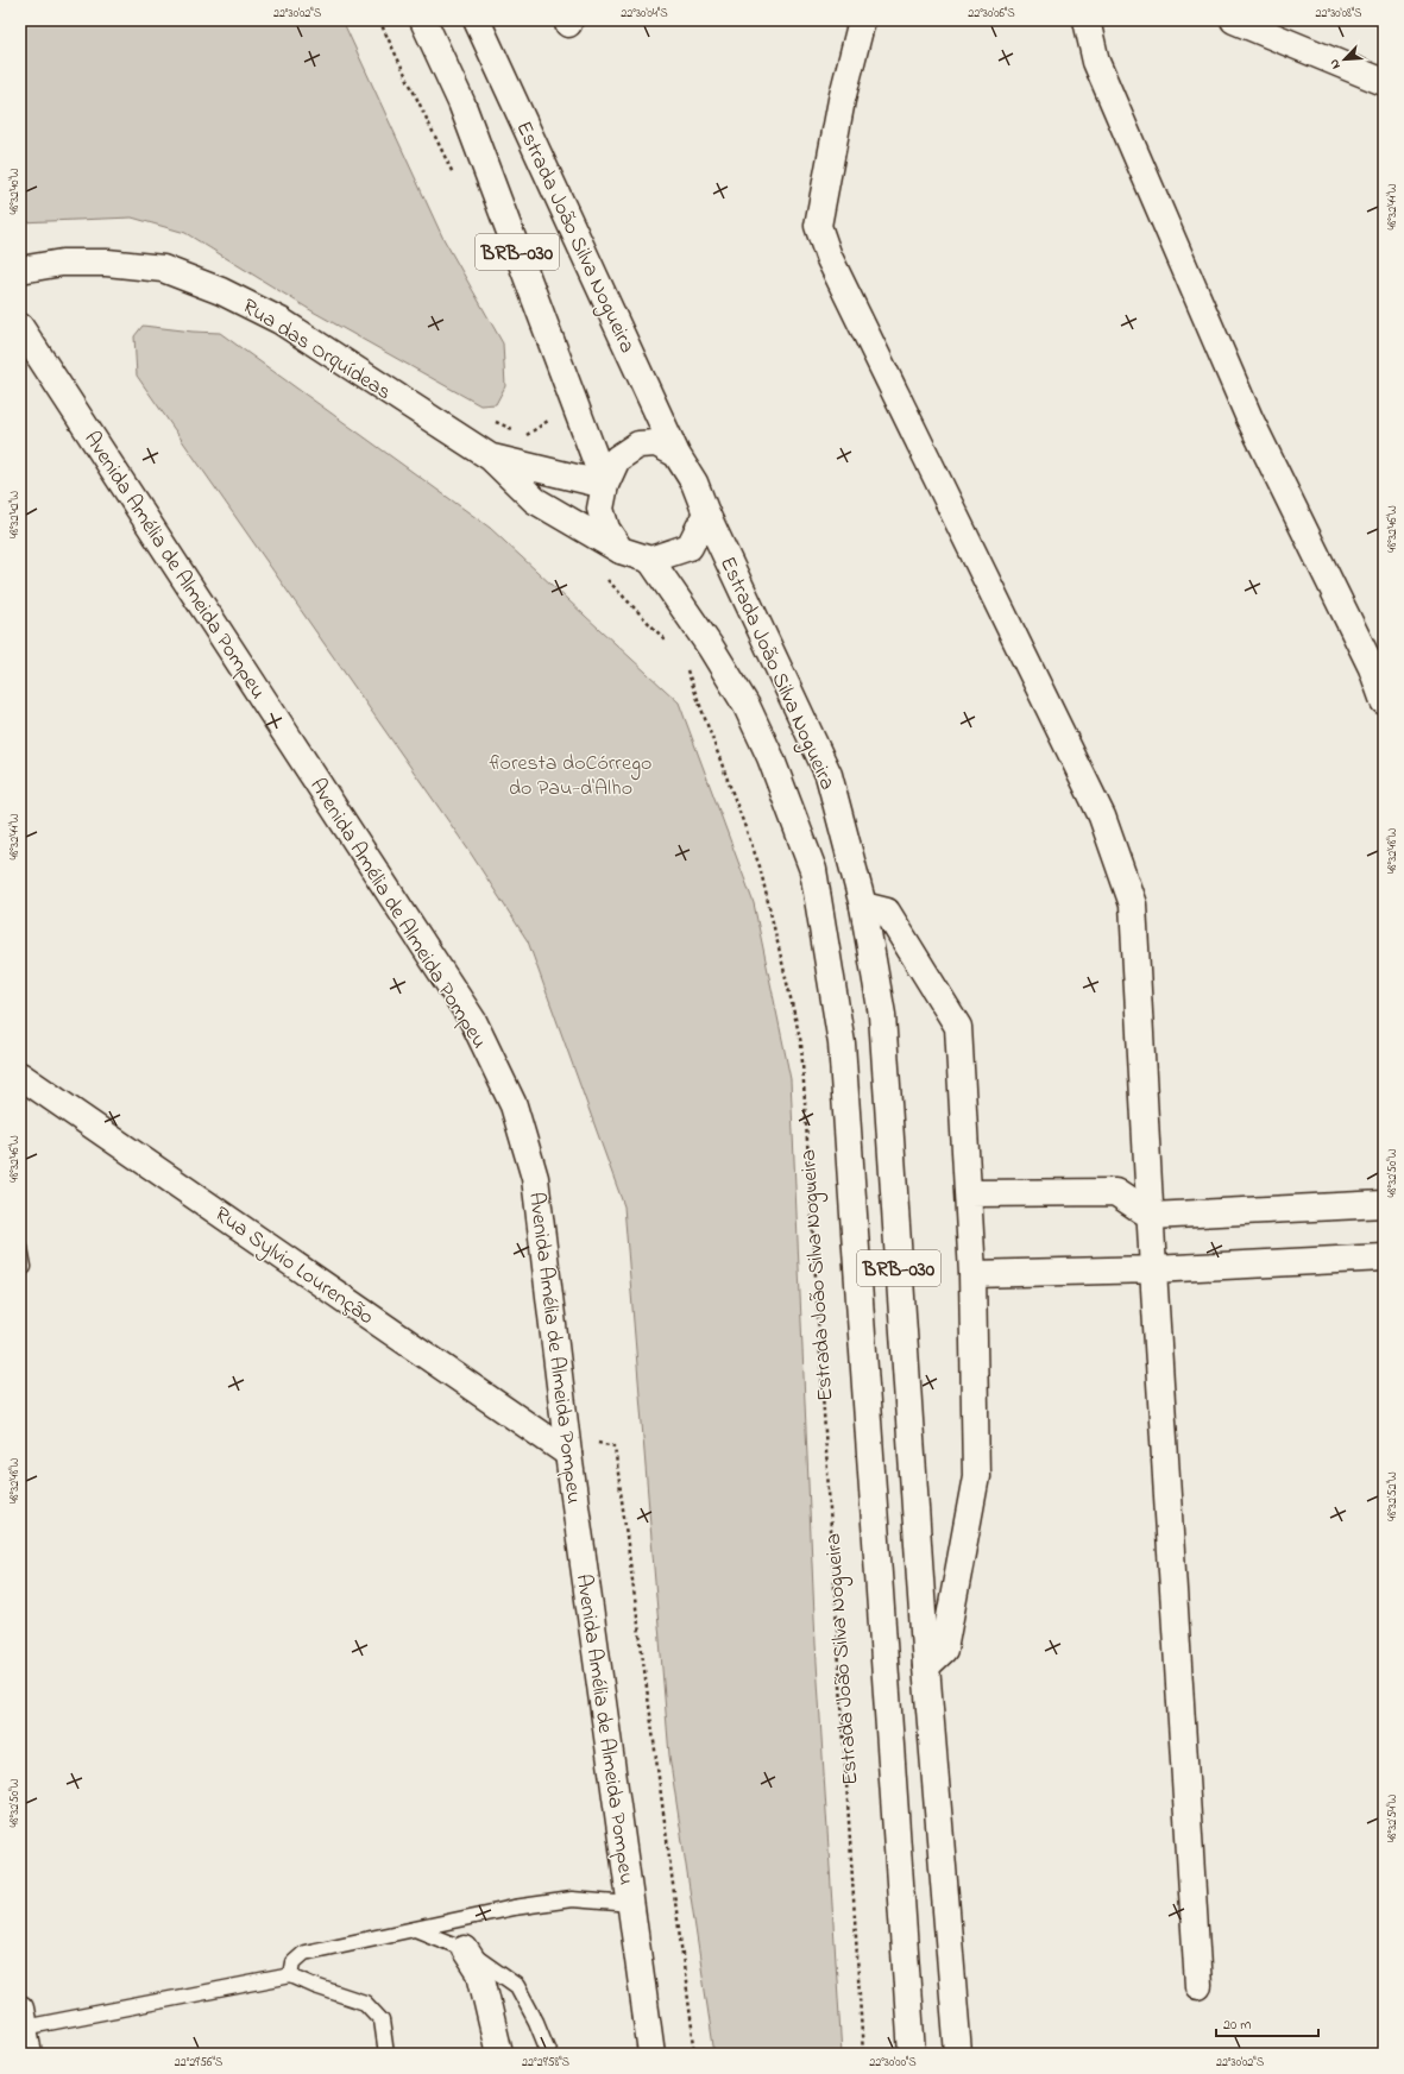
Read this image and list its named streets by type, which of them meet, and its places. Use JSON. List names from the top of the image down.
{
  "streets": {
    "main road": [
      "Estrada João Silva Nogueira",
      "BRB-030",
      "Rua das Orquídeas",
      "Avenida Amélia de Almeida Pompeu",
      "Rua Sylvio Lourenção"
    ]
  },
  "crossings": [
    ["Estrada João Silva Nogueira", "BRB-030"],
    ["Estrada João Silva Nogueira", "Rua das Orquídeas"],
    ["BRB-030", "Rua das Orquídeas"],
    ["Avenida Amélia de Almeida Pompeu", "Rua Sylvio Lourenção"]
  ],
  "parks": ["floresta doCórrego do Pau-d'Alho"],
  "scale_bar": "20 m",
  "north": "bottom left",
  "coordinates": [
    "22°30'02\"S",
    "22°30'04\"S",
    "22°30'06\"S",
    "22°30'08\"S",
    "48°32'40\"W",
    "48°32'44\"W",
    "48°32'42\"W",
    "48°32'46\"W",
    "48°32'48\"W",
    "48°32'50\"W",
    "48°32'52\"W",
    "48°32'54\"W",
    "22°29'56\"S",
    "22°29'58\"S",
    "22°30'00\"S"
  ]
}
